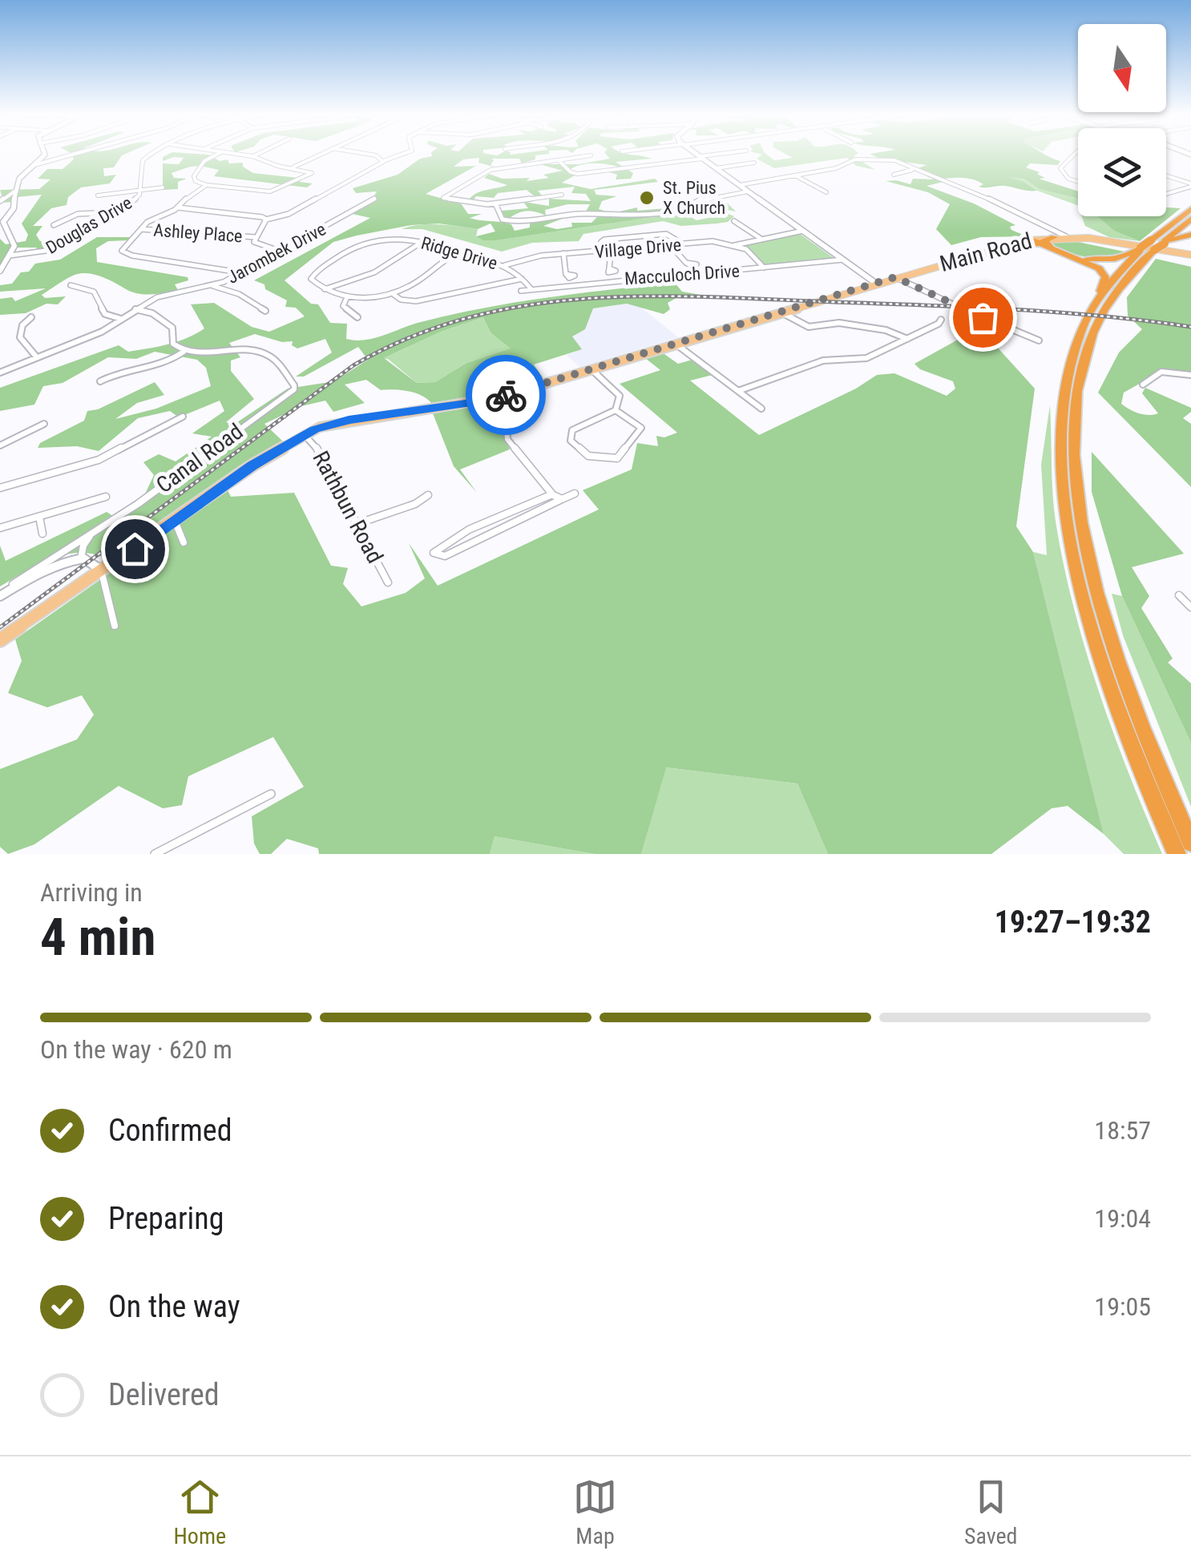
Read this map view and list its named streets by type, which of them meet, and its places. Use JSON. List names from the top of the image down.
{
  "streets": {
    "main road": ["Main Road"],
    "street": [
      "Douglas Drive",
      "Ashley Place",
      "Village Drive",
      "Jarombek Drive",
      "Ridge Drive",
      "Macculoch Drive",
      "Canal Road",
      "Rathbun Road"
    ]
  },
  "crossings": [
    ["Village Drive", "Ridge Drive"],
    ["Main Road", "Rathbun Road"],
    ["Ridge Drive", "Macculoch Drive"]
  ],
  "places": ["St. Pius X Church"],
  "north": "bottom",
  "page": {
    "heading": ["4 min", "Arriving in", "19:27–19:32"],
    "bar": "On the way · 620 m",
    "list": [
      ["Confirmed", "18:57"],
      ["Preparing", "19:04"],
      ["On the way", "19:05"],
      "Delivered"
    ],
    "tabs": ["Home", "Map", "Saved"]
  }
}
